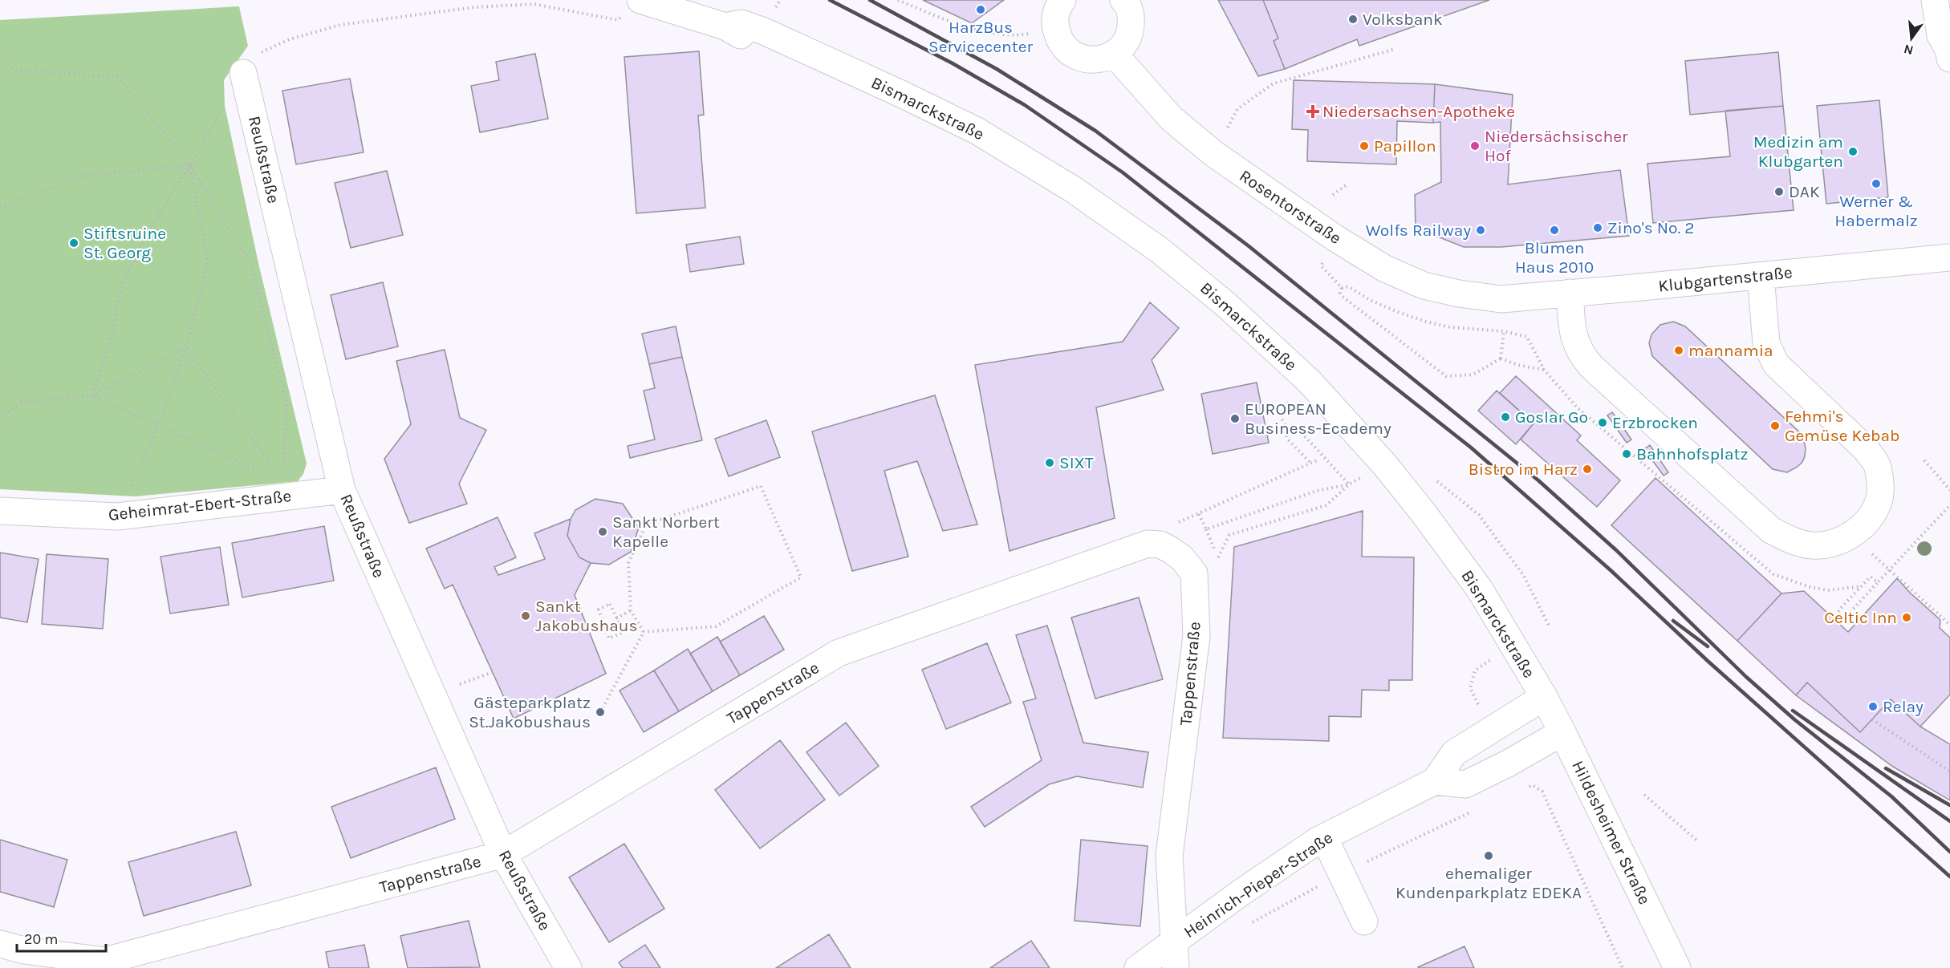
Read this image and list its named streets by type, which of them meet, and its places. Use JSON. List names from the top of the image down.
{
  "streets": {
    "street": [
      "Bismarckstraße",
      "Reußstraße",
      "Rosentorstraße",
      "Klubgartenstraße",
      "Geheimrat-Ebert-Straße",
      "Tappenstraße",
      "Hildesheimer Straße",
      "Heinrich-Pieper-Straße"
    ]
  },
  "crossings": [
    ["Bismarckstraße", "Hildesheimer Straße"],
    ["Bismarckstraße", "Heinrich-Pieper-Straße"],
    ["Reußstraße", "Geheimrat-Ebert-Straße"],
    ["Reußstraße", "Tappenstraße"],
    ["Rosentorstraße", "Klubgartenstraße"],
    ["Tappenstraße", "Heinrich-Pieper-Straße"],
    ["Hildesheimer Straße", "Heinrich-Pieper-Straße"]
  ],
  "places": {
    "other": [
      "HarzBus Servicecenter",
      "Volksbank",
      "Papillon",
      "Niedersächsischer Hof",
      "Medizin am Klubgarten",
      "Werner & Habermalz",
      "DAK",
      "Zino's No. 2",
      "Wolfs Railway",
      "Blumen Haus 2010",
      "Stiftsruine St. Georg",
      "mannamia",
      "Goslar Go",
      "EUROPEAN Business-Ecademy",
      "Erzbrocken",
      "Fehmi's Gemüse Kebab",
      "Bahnhofsplatz",
      "SIXT",
      "Bistro im Harz",
      "Sankt Norbert Kapelle",
      "Sankt Jakobushaus",
      "Celtic Inn",
      "Relay",
      "Gästeparkplatz St.Jakobushaus",
      "ehemaliger Kundenparkplatz EDEKA"
    ],
    "health": ["Niedersachsen-Apotheke"]
  },
  "scale_bar": "20 m",
  "north": "bottom"
}
